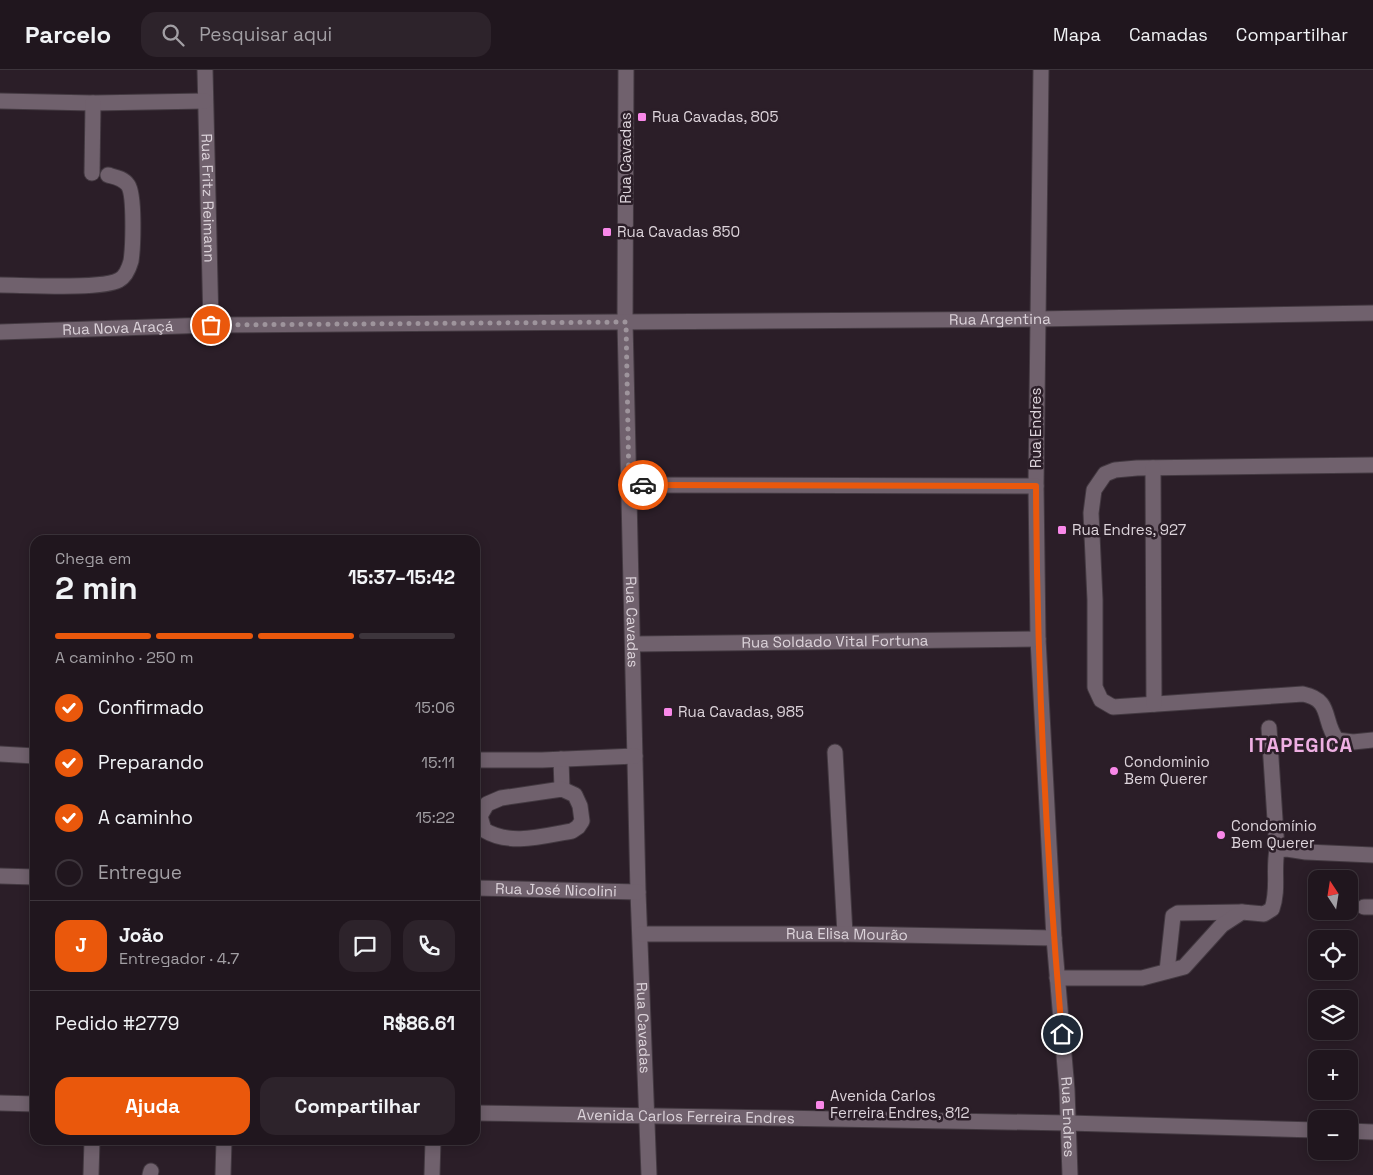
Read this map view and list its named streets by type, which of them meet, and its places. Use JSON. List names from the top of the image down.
{
  "streets": {
    "street": [
      "Rua Cavadas",
      "Rua Fritz Reimann",
      "Rua Argentina",
      "Rua Nova Araçá",
      "Rua Endres",
      "Rua Soldado Vital Fortuna",
      "Rua José Nicolini",
      "Rua Elisa Mourão",
      "Avenida Carlos Ferreira Endres"
    ]
  },
  "crossings": [
    ["Rua Cavadas", "Rua Argentina"],
    ["Rua Cavadas", "Rua Nova Araçá"],
    ["Rua Cavadas", "Rua Soldado Vital Fortuna"],
    ["Rua Cavadas", "Rua José Nicolini"],
    ["Rua Cavadas", "Rua Elisa Mourão"],
    ["Rua Cavadas", "Avenida Carlos Ferreira Endres"],
    ["Rua Fritz Reimann", "Rua Nova Araçá"],
    ["Rua Argentina", "Rua Nova Araçá"],
    ["Rua Argentina", "Rua Endres"],
    ["Rua Endres", "Rua Soldado Vital Fortuna"],
    ["Rua Endres", "Rua Elisa Mourão"],
    ["Rua Endres", "Avenida Carlos Ferreira Endres"]
  ],
  "districts": ["ITAPEGICA"],
  "places": {
    "transit": [
      "Rua Cavadas, 805",
      "Rua Cavadas 850",
      "Rua Endres, 927",
      "Rua Cavadas, 985",
      "Avenida Carlos Ferreira Endres, 812"
    ],
    "other": ["Condominio Bem Querer", "Condomínio Bem Querer"]
  },
  "north": "top",
  "page": {
    "header": "Parcelo",
    "search": "Pesquisar aqui",
    "nav": ["Mapa", "Camadas", "Compartilhar"],
    "heading": ["2 min", "Chega em", "15:37–15:42"],
    "panel": [
      "João",
      "Entregador · 4.7",
      "Pedido #2779",
      "R$86.61"
    ],
    "bar": "A caminho · 250 m",
    "list": [
      ["Confirmado", "15:06"],
      ["Preparando", "15:11"],
      ["A caminho", "15:22"],
      "Entregue"
    ],
    "map_buttons": ["+", "−"],
    "round": "J",
    "buttons": ["Ajuda", "Compartilhar"]
  }
}
